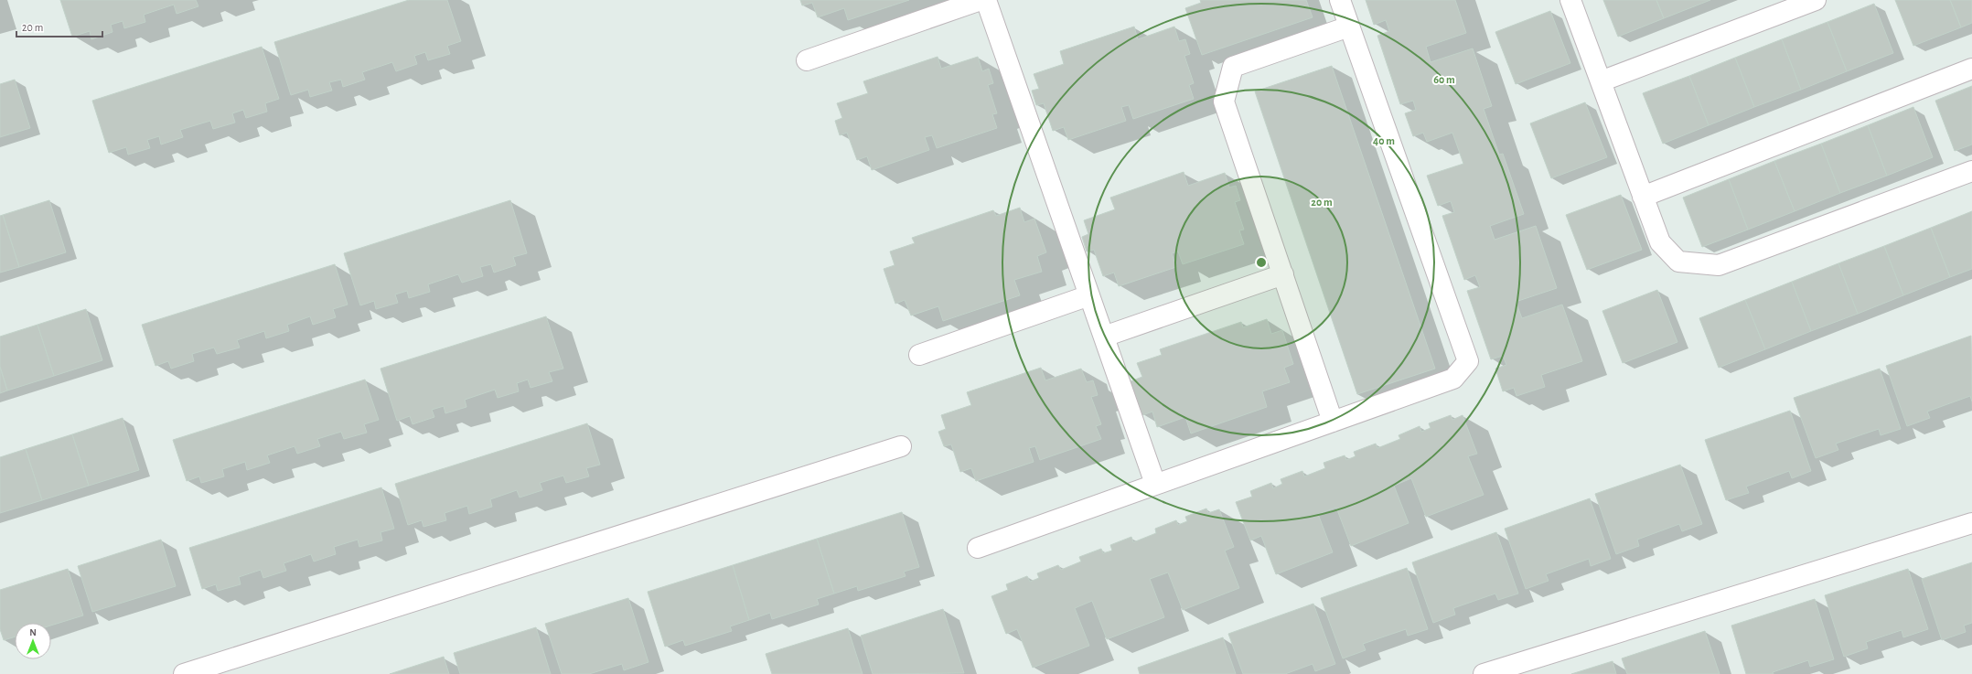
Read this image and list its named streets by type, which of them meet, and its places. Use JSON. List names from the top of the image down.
{
  "scale_bar": "20 m",
  "north": "top",
  "rings": ["60 m", "40 m", "20 m"]
}
